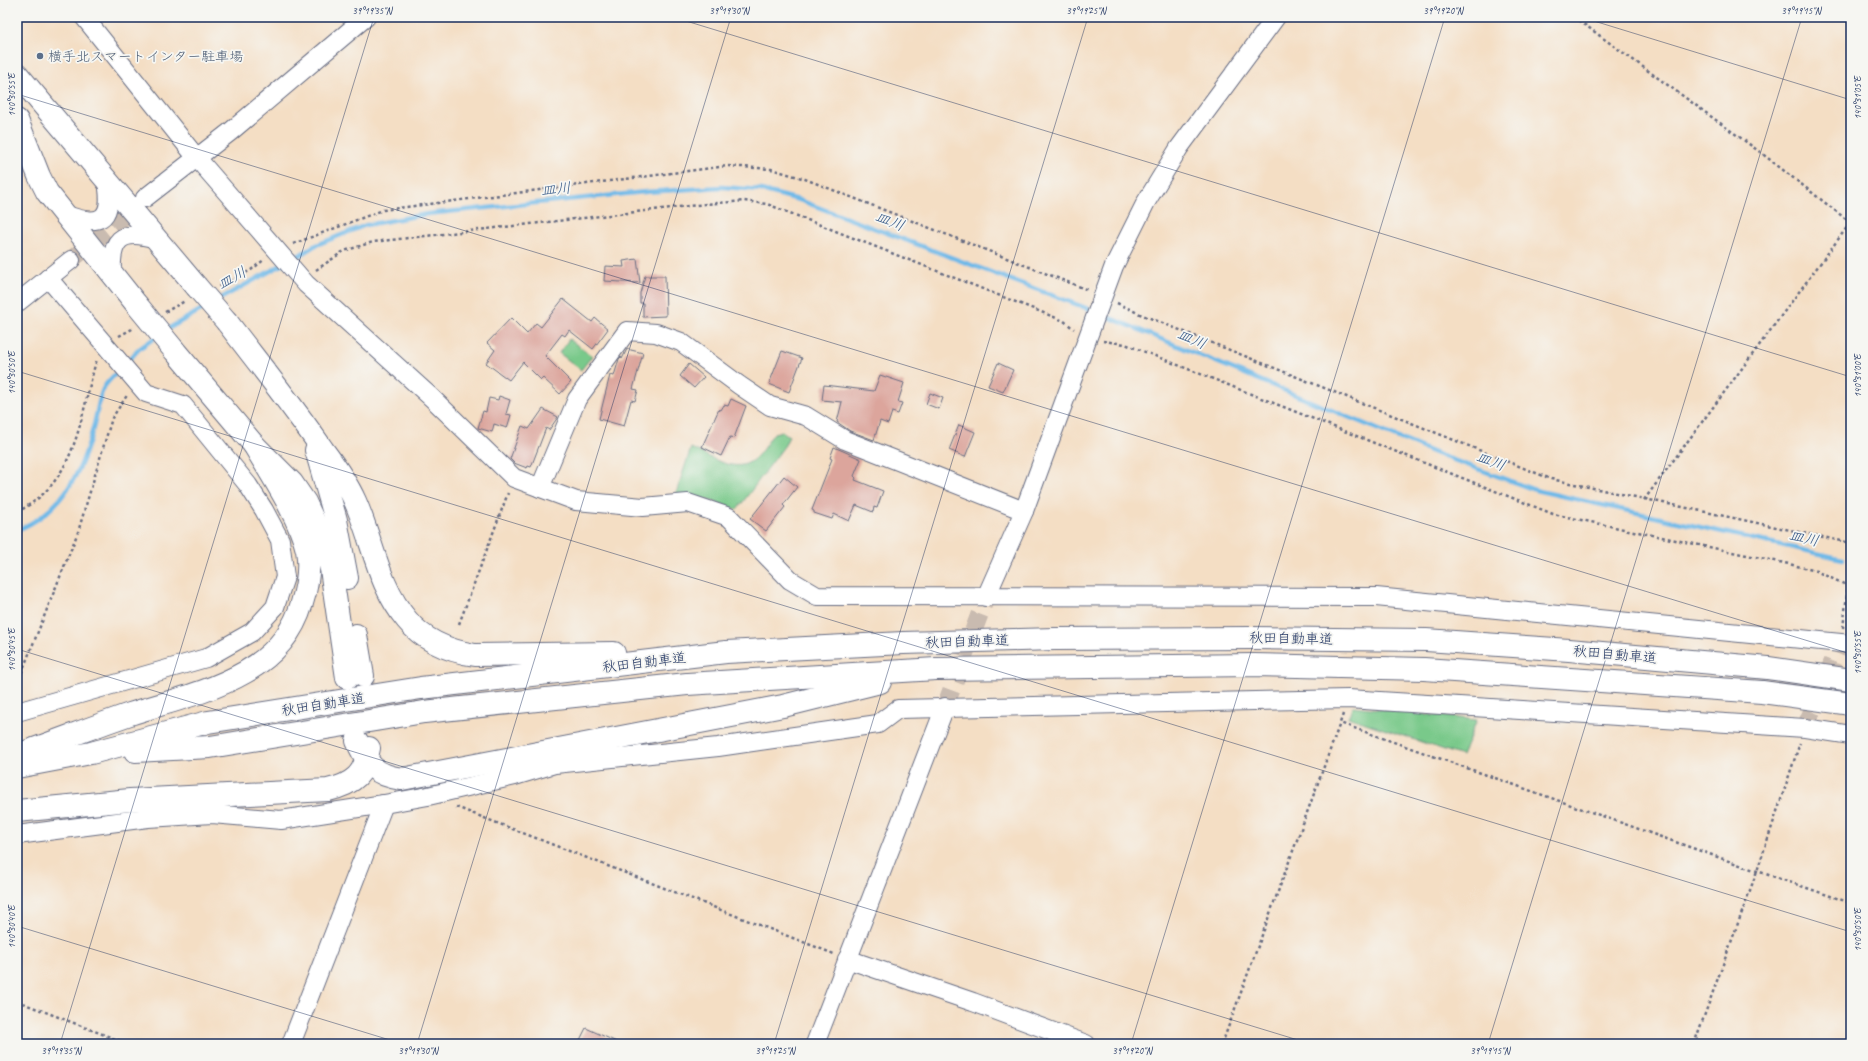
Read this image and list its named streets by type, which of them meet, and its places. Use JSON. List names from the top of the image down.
{
  "streets": {
    "highway": ["秋田自動車道"]
  },
  "water": ["皿川"],
  "places": ["横手北スマートインター駐車場"],
  "coordinates": [
    "39°19'35\"N",
    "39°19'30\"N",
    "39°19'25\"N",
    "39°19'20\"N",
    "39°19'15\"N",
    "140°30'55\"E",
    "140°31'05\"E",
    "140°30'50\"E",
    "140°31'00\"E",
    "140°30'45\"E",
    "140°30'40\"E"
  ]
}
